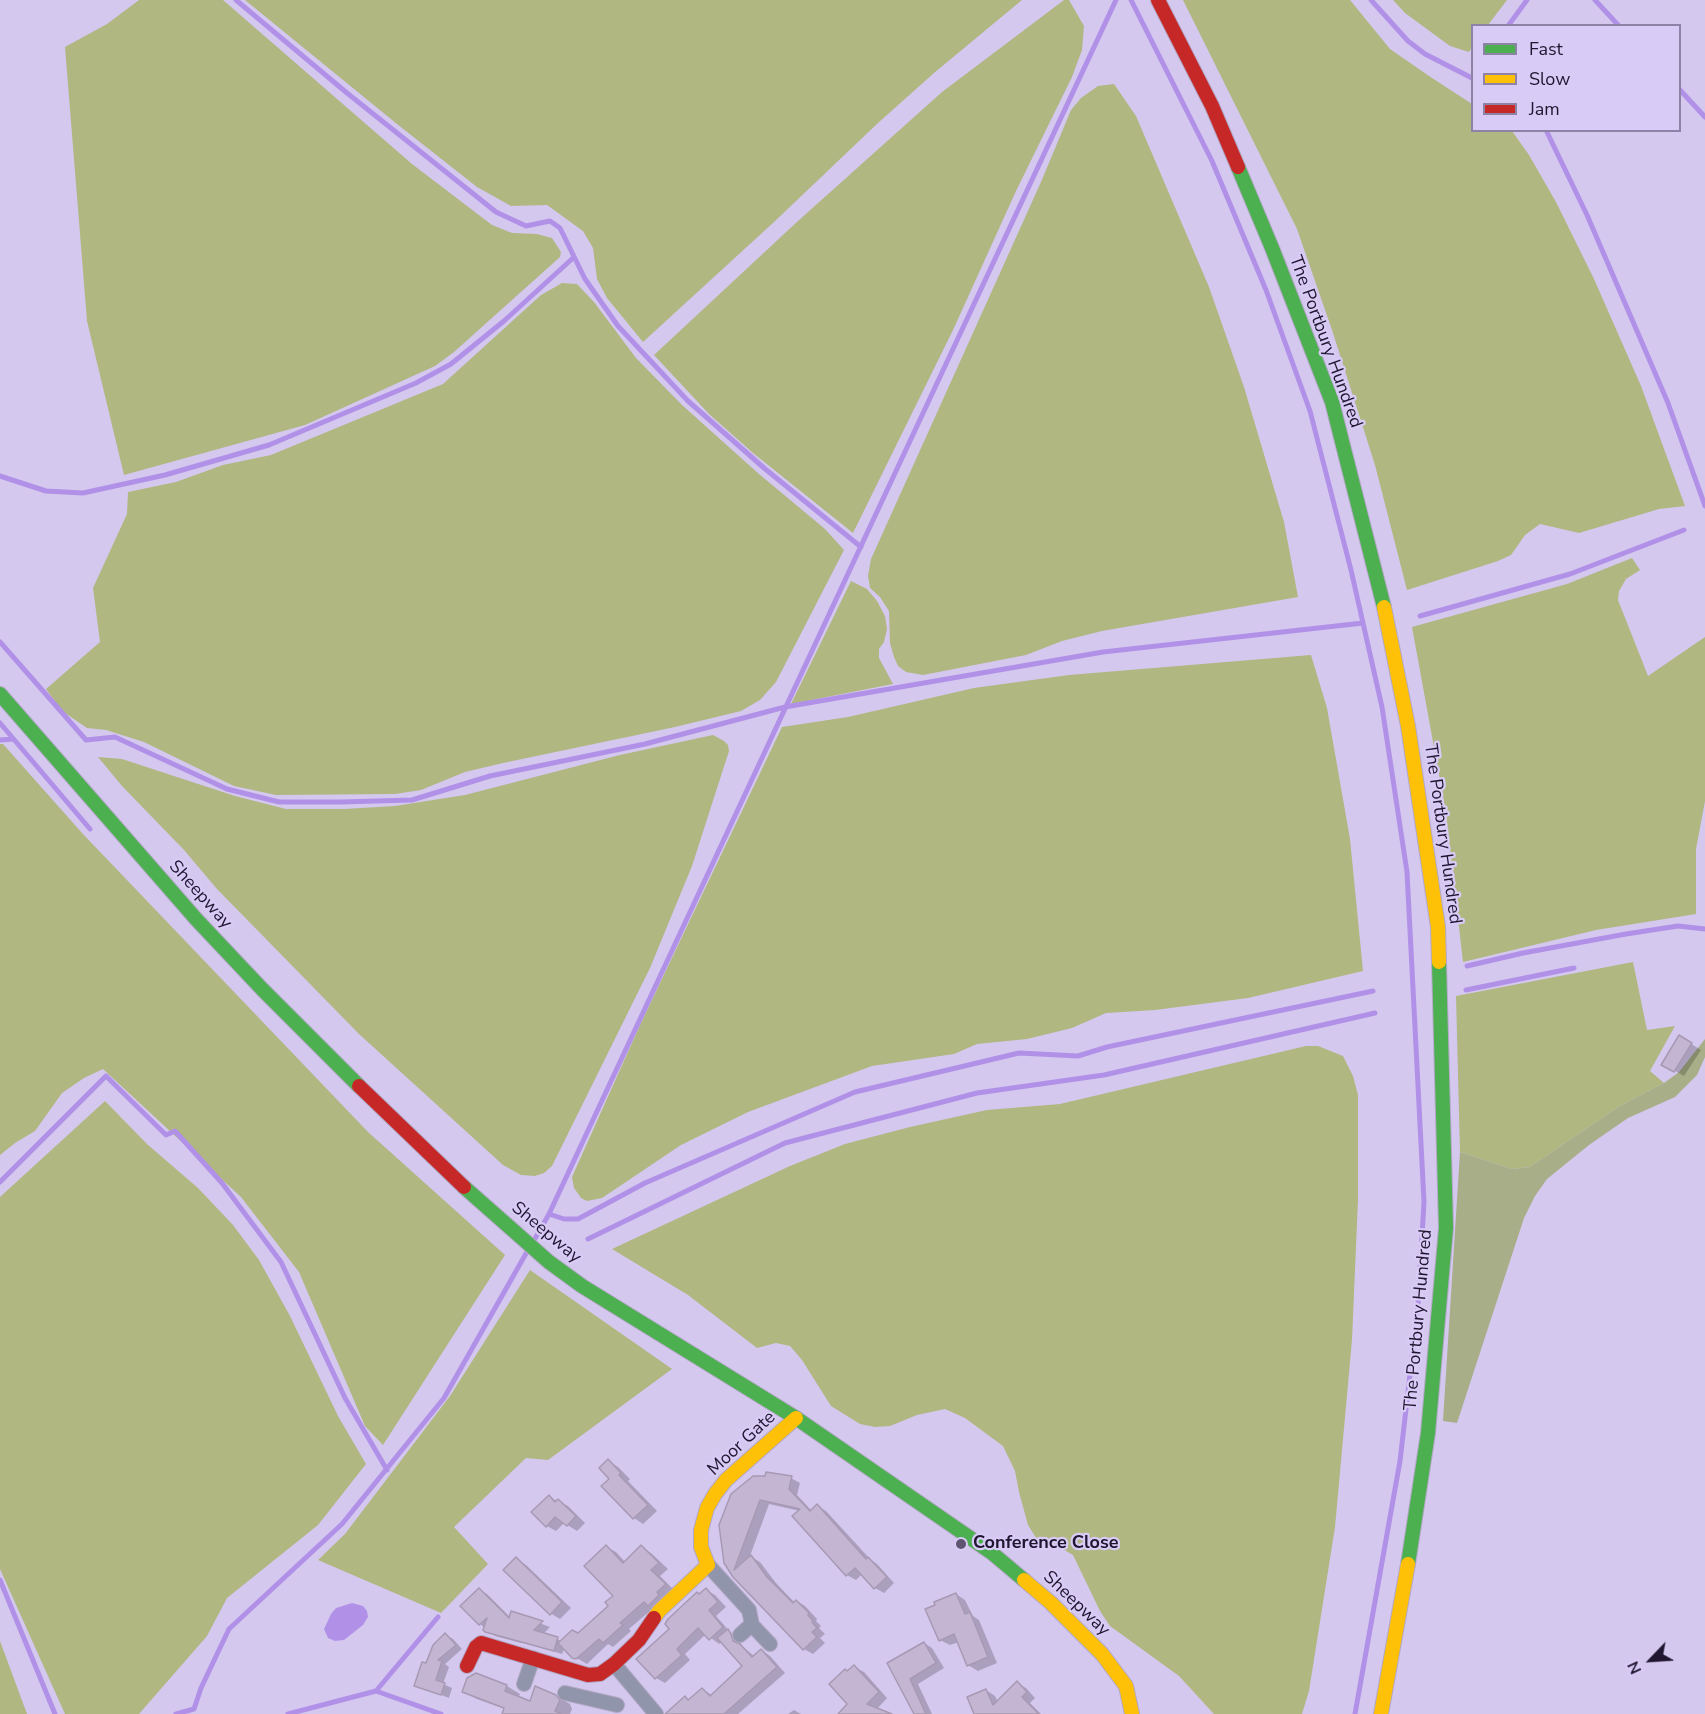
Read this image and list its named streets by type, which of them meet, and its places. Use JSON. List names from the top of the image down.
{
  "streets": {
    "street": ["The Portbury Hundred", "Sheepway", "Moor Gate"]
  },
  "crossings": [
    ["Sheepway", "Moor Gate"]
  ],
  "places": ["Conference Close"],
  "legend": ["Fast", "Slow", "Jam"],
  "north": "bottom left"
}
